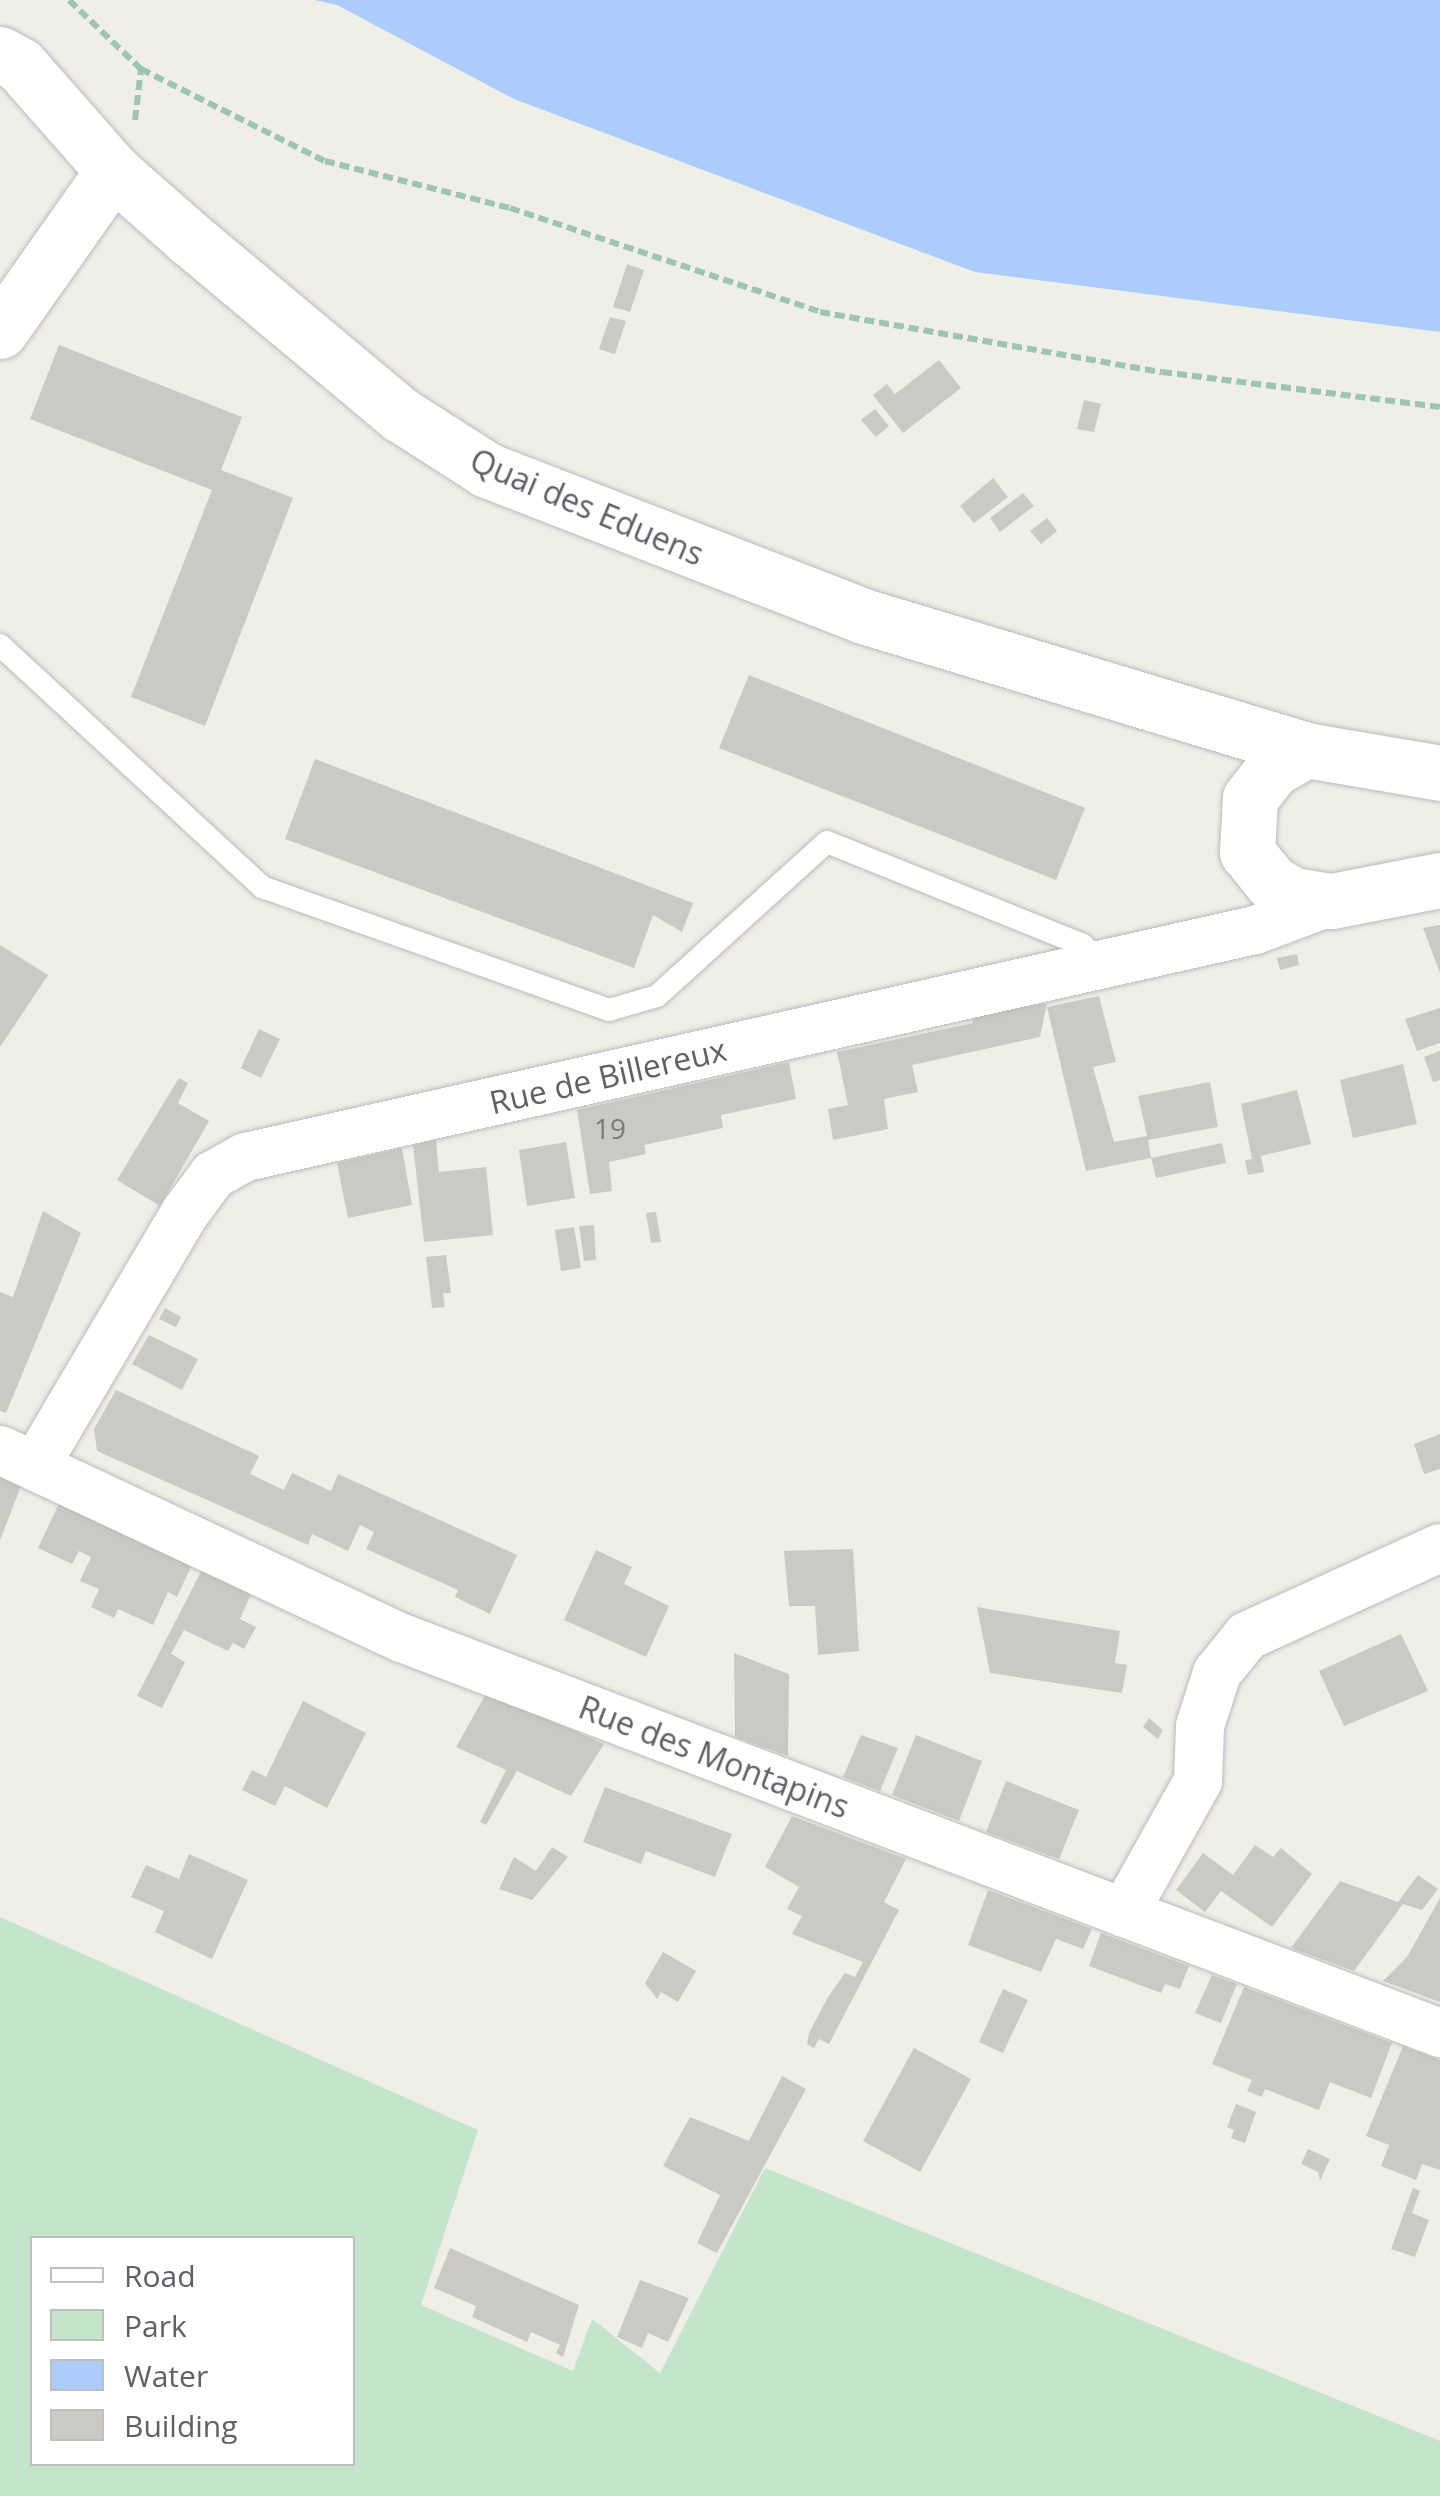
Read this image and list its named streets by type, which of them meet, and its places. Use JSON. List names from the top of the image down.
{
  "streets": {
    "street": ["Quai des Eduens", "Rue de Billereux", "Rue des Montapins"]
  },
  "crossings": [
    ["Rue de Billereux", "Rue des Montapins"]
  ],
  "house_numbers": ["19"],
  "legend": [
    "Road",
    "Park",
    "Water",
    "Building"
  ]
}
